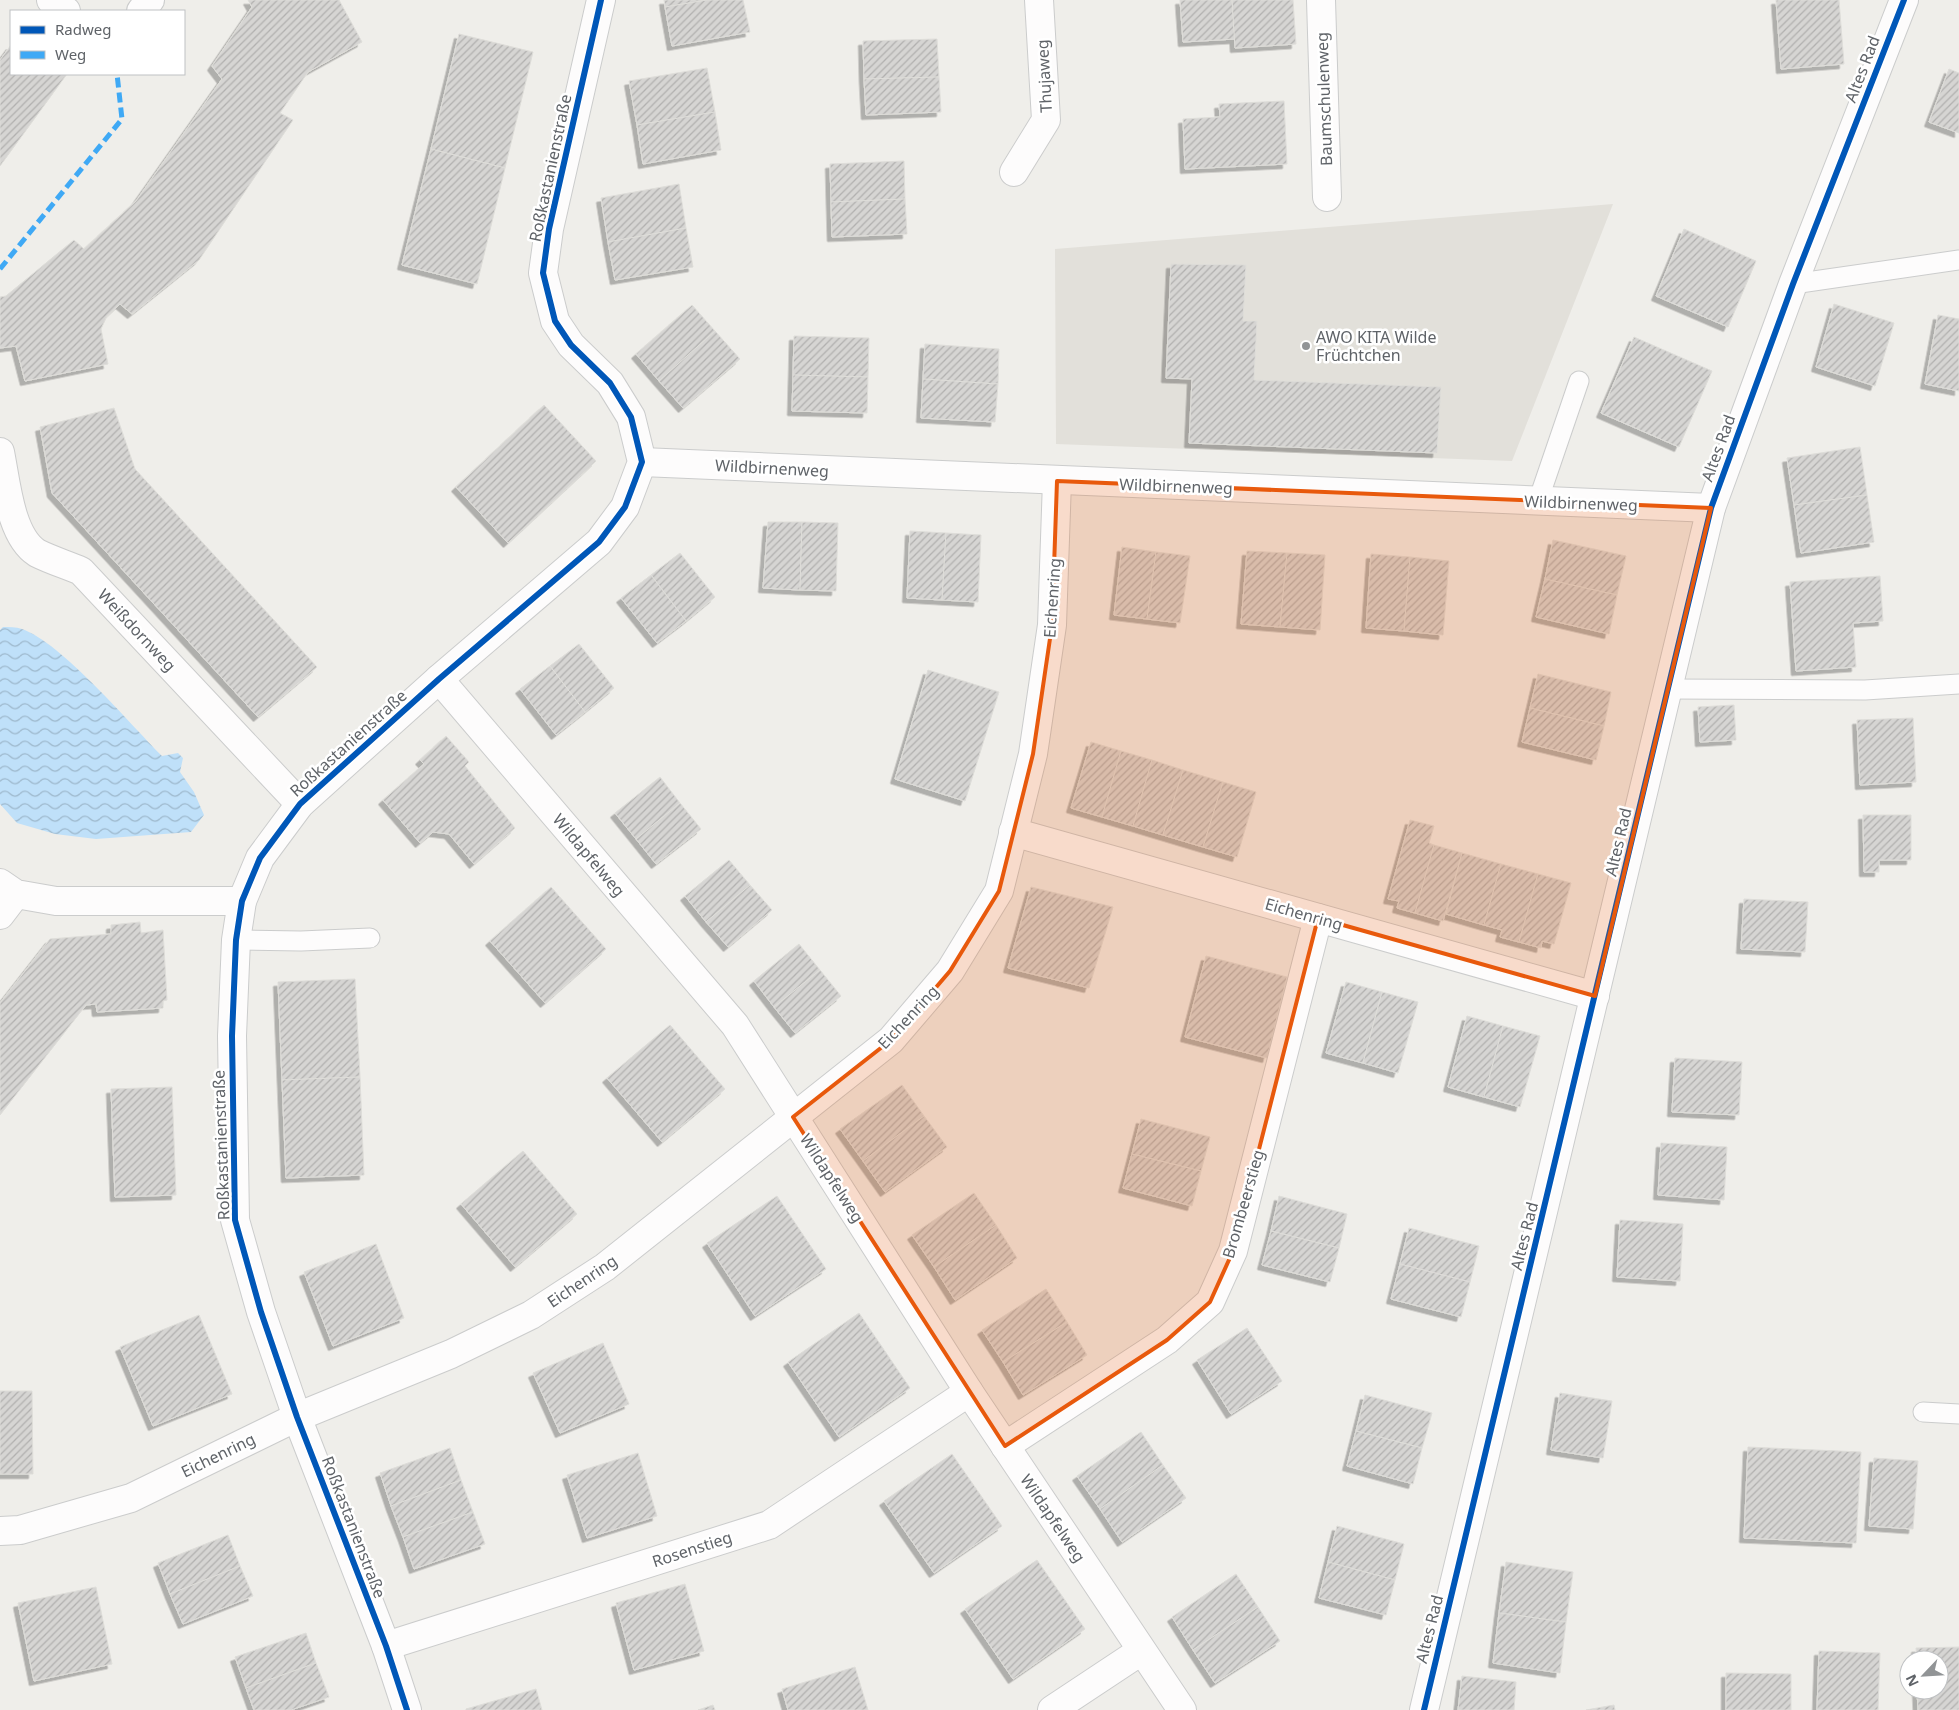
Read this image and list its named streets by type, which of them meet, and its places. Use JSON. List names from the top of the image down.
{
  "streets": {
    "street": [
      "Altes Rad",
      "Thujaweg",
      "Baumschulenweg",
      "Roßkastanienstraße",
      "Wildbirnenweg",
      "Eichenring",
      "Weißdornweg",
      "Wildapfelweg",
      "Brombeerstieg",
      "Rosenstieg"
    ]
  },
  "crossings": [
    ["Altes Rad", "Wildbirnenweg"],
    ["Altes Rad", "Eichenring"],
    ["Roßkastanienstraße", "Wildbirnenweg"],
    ["Roßkastanienstraße", "Eichenring"],
    ["Roßkastanienstraße", "Weißdornweg"],
    ["Roßkastanienstraße", "Wildapfelweg"],
    ["Roßkastanienstraße", "Rosenstieg"],
    ["Wildbirnenweg", "Eichenring"],
    ["Eichenring", "Wildapfelweg"],
    ["Eichenring", "Brombeerstieg"],
    ["Wildapfelweg", "Brombeerstieg"],
    ["Wildapfelweg", "Rosenstieg"]
  ],
  "places": ["AWO KITA Wilde Früchtchen"],
  "legend": ["Radweg", "Weg"],
  "north": "bottom left"
}
